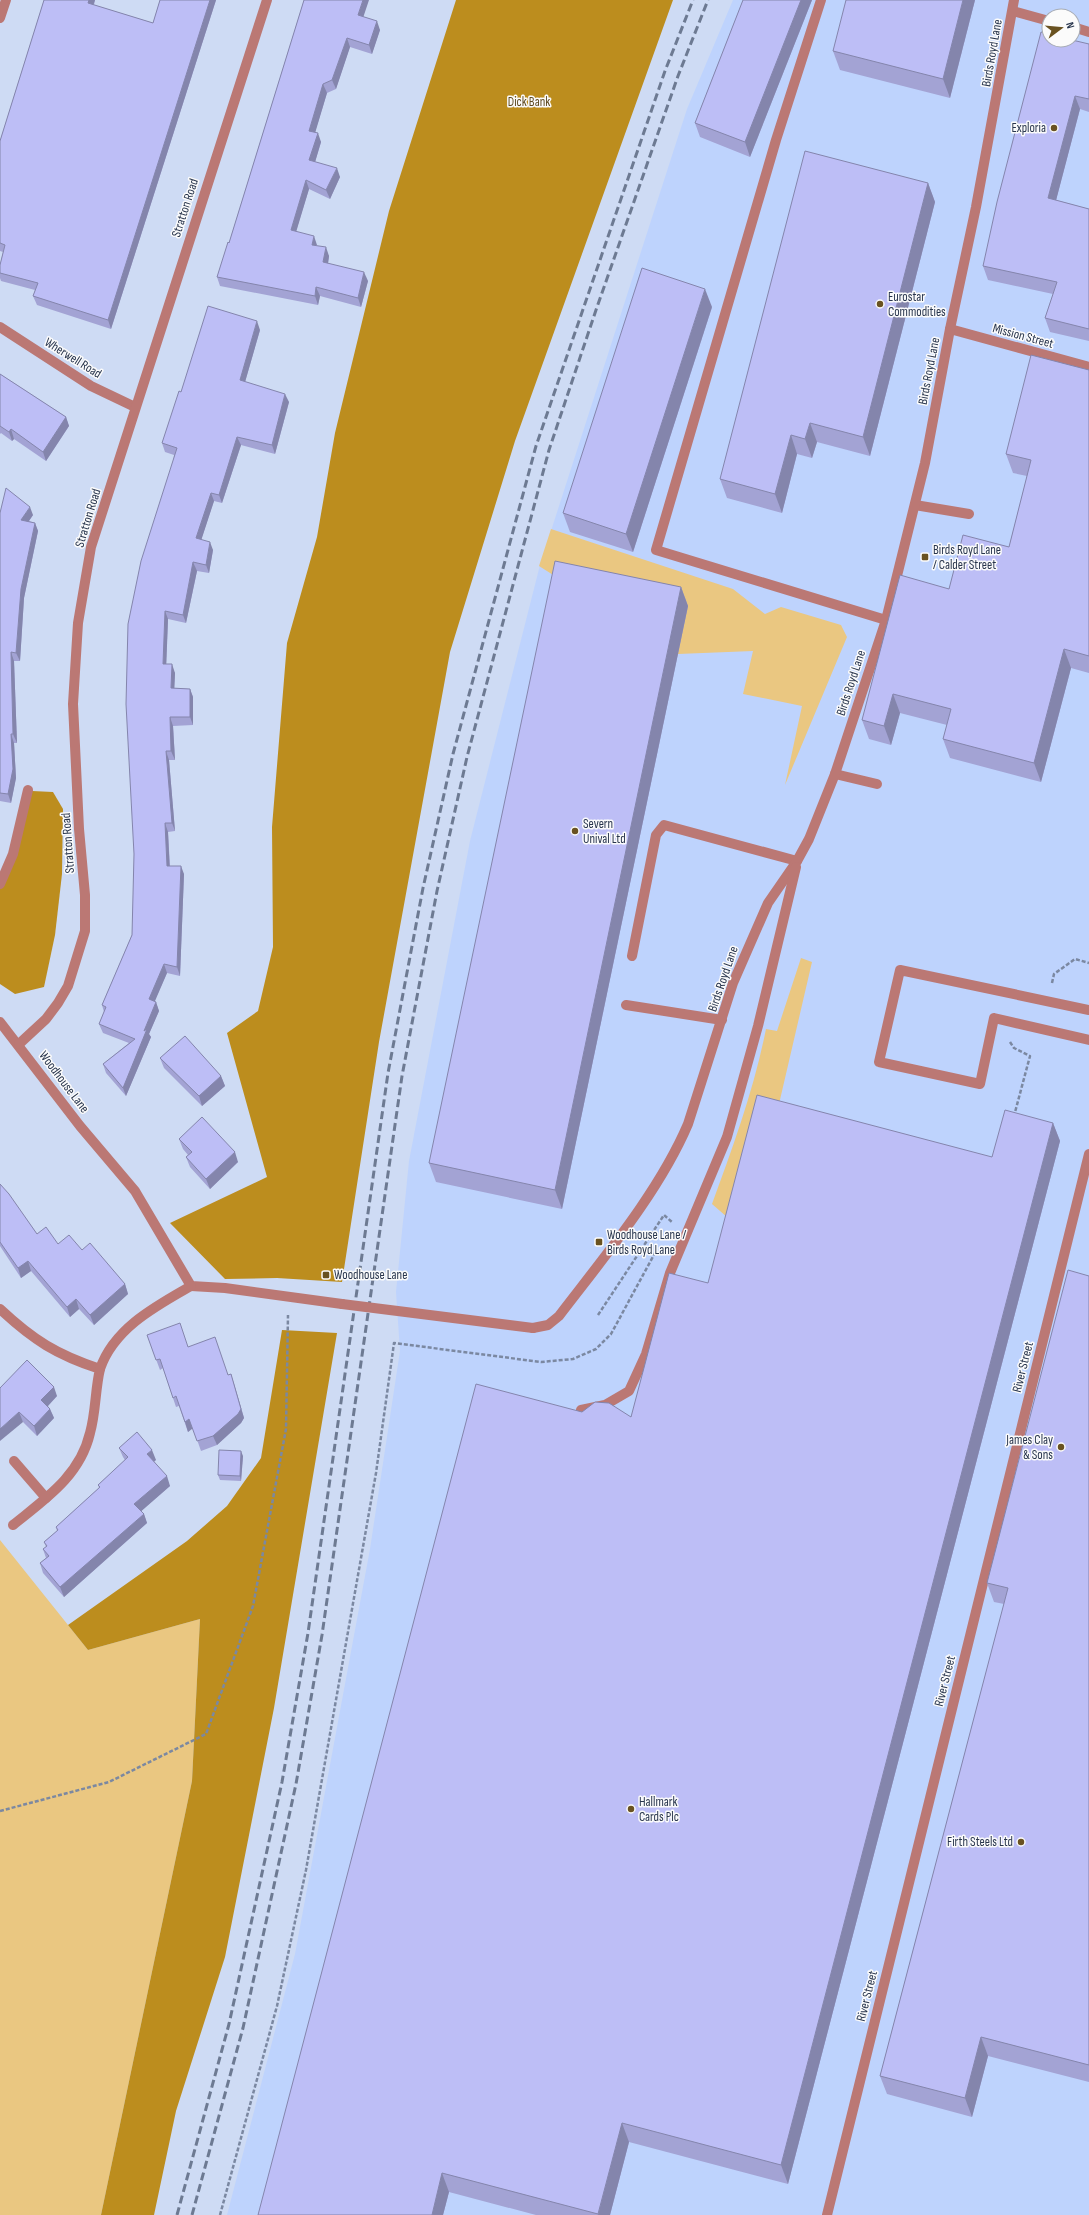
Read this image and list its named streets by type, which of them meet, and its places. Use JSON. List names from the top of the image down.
{
  "streets": {
    "street": [
      "Birds Royd Lane",
      "Stratton Road",
      "Mission Street",
      "Wherwell Road",
      "Woodhouse Lane",
      "River Street"
    ]
  },
  "crossings": [
    ["Birds Royd Lane", "Mission Street"],
    ["Stratton Road", "Wherwell Road"],
    ["Stratton Road", "Woodhouse Lane"]
  ],
  "parks": ["Dick Bank"],
  "places": {
    "other": [
      "Exploria",
      "Eurostar Commodities",
      "Severn Unival Ltd",
      "James Clay & Sons",
      "Hallmark Cards Plc",
      "Firth Steels Ltd"
    ],
    "transit": ["Birds Royd Lane / Calder Street", "Woodhouse Lane / Birds Royd Lane", "Woodhouse Lane"]
  },
  "north": "right"
}
